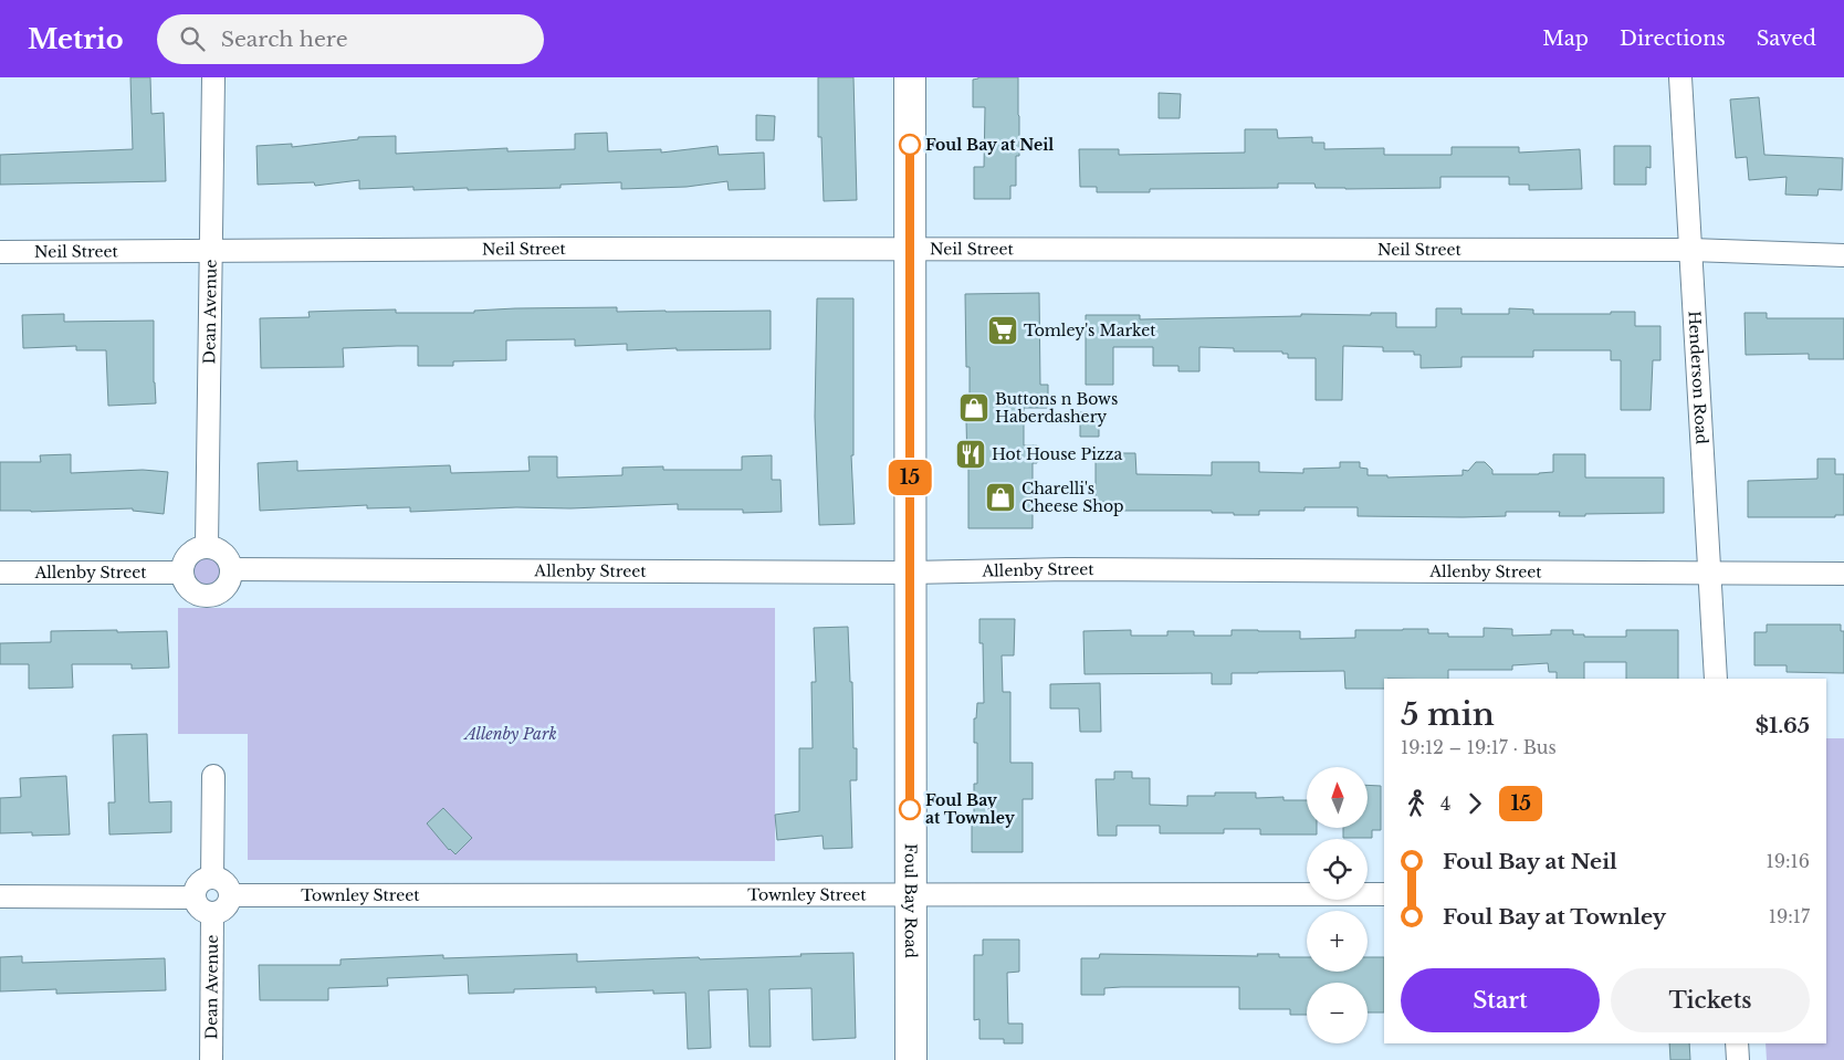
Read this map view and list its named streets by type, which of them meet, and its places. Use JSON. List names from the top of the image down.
{
  "streets": {
    "main road": ["Foul Bay Road"],
    "street": [
      "Neil Street",
      "Dean Avenue",
      "Henderson Road",
      "Allenby Street",
      "Townley Street"
    ]
  },
  "crossings": [
    ["Neil Street", "Dean Avenue"],
    ["Neil Street", "Henderson Road"],
    ["Neil Street", "Foul Bay Road"],
    ["Dean Avenue", "Allenby Street"],
    ["Dean Avenue", "Townley Street"],
    ["Henderson Road", "Allenby Street"],
    ["Allenby Street", "Foul Bay Road"],
    ["Townley Street", "Foul Bay Road"]
  ],
  "parks": ["Allenby Park"],
  "places": {
    "other": ["Foul Bay at Neil", "Foul Bay at Townley"],
    "supermarket": ["Tomley's Market"],
    "shop": ["Buttons n Bows Haberdashery", "Charelli's Cheese Shop"],
    "restaurant": ["Hot House Pizza"]
  },
  "lines": ["bus line 15"],
  "north": "top",
  "page": {
    "header": "Metrio",
    "search": "Search here",
    "nav": ["Map", "Directions", "Saved"],
    "on_map": "15",
    "heading": ["5 min", "19:12 – 19:17 · Bus", "$1.65"],
    "map_buttons": ["+", "−"],
    "legs": ["4", "15"],
    "list": [
      {
        "name": "Foul Bay at Neil",
        "value": "19:16"
      },
      {
        "name": "Foul Bay at Townley",
        "value": "19:17"
      }
    ],
    "buttons": ["Start", "Tickets"]
  }
}
